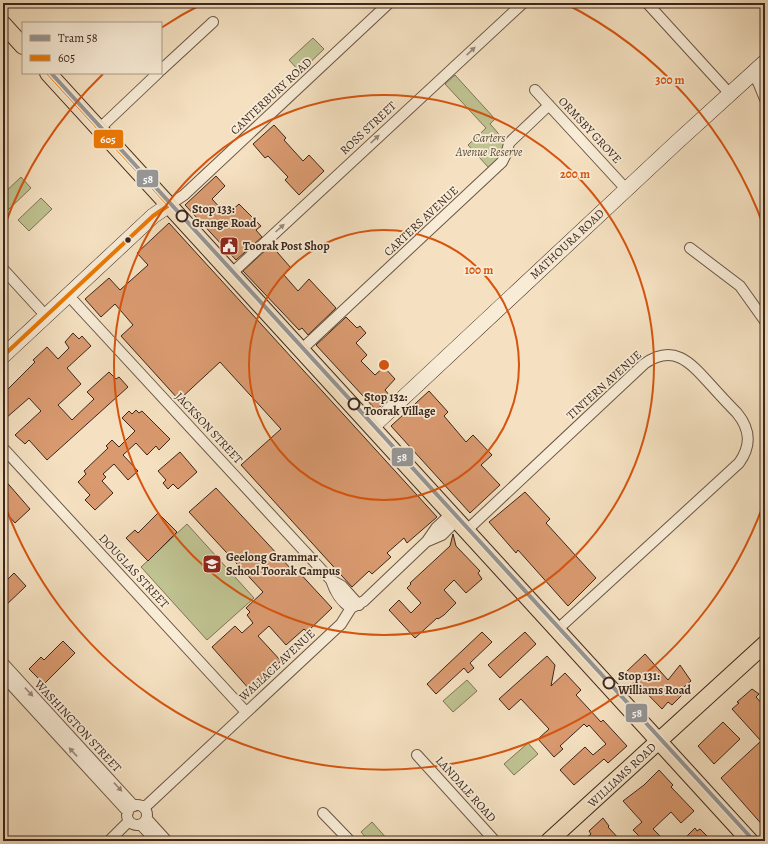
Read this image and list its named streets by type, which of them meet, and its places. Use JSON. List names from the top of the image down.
{
  "streets": {
    "main road": ["WILLIAMS ROAD"],
    "street": [
      "CANTERBURY ROAD",
      "ROSS STREET",
      "ORMSBY GROVE",
      "CARTERS AVENUE",
      "MATHOURA ROAD",
      "TINTERN AVENUE",
      "JACKSON STREET",
      "DOUGLAS STREET",
      "WALLACE AVENUE",
      "WASHINGTON STREET",
      "LANDALE ROAD"
    ]
  },
  "crossings": [
    ["ORMSBY GROVE", "CARTERS AVENUE"],
    ["ORMSBY GROVE", "MATHOURA ROAD"],
    ["TINTERN AVENUE", "WALLACE AVENUE"],
    ["JACKSON STREET", "WALLACE AVENUE"],
    ["DOUGLAS STREET", "WALLACE AVENUE"],
    ["WALLACE AVENUE", "WASHINGTON STREET"]
  ],
  "one_way": ["ROSS STREET"],
  "parks": ["Carters Avenue Reserve"],
  "places": {
    "other": ["Stop 133: Grange Road", "Stop 132: Toorak Village", "Stop 131: Williams Road"],
    "public building": ["Toorak Post Shop"],
    "school or university": ["Geelong Grammar School Toorak Campus"]
  },
  "lines": ["tram line 58", "transit line 605"],
  "legend": ["Tram 58", "605"],
  "rings": ["300 m", "200 m", "100 m"]
}
